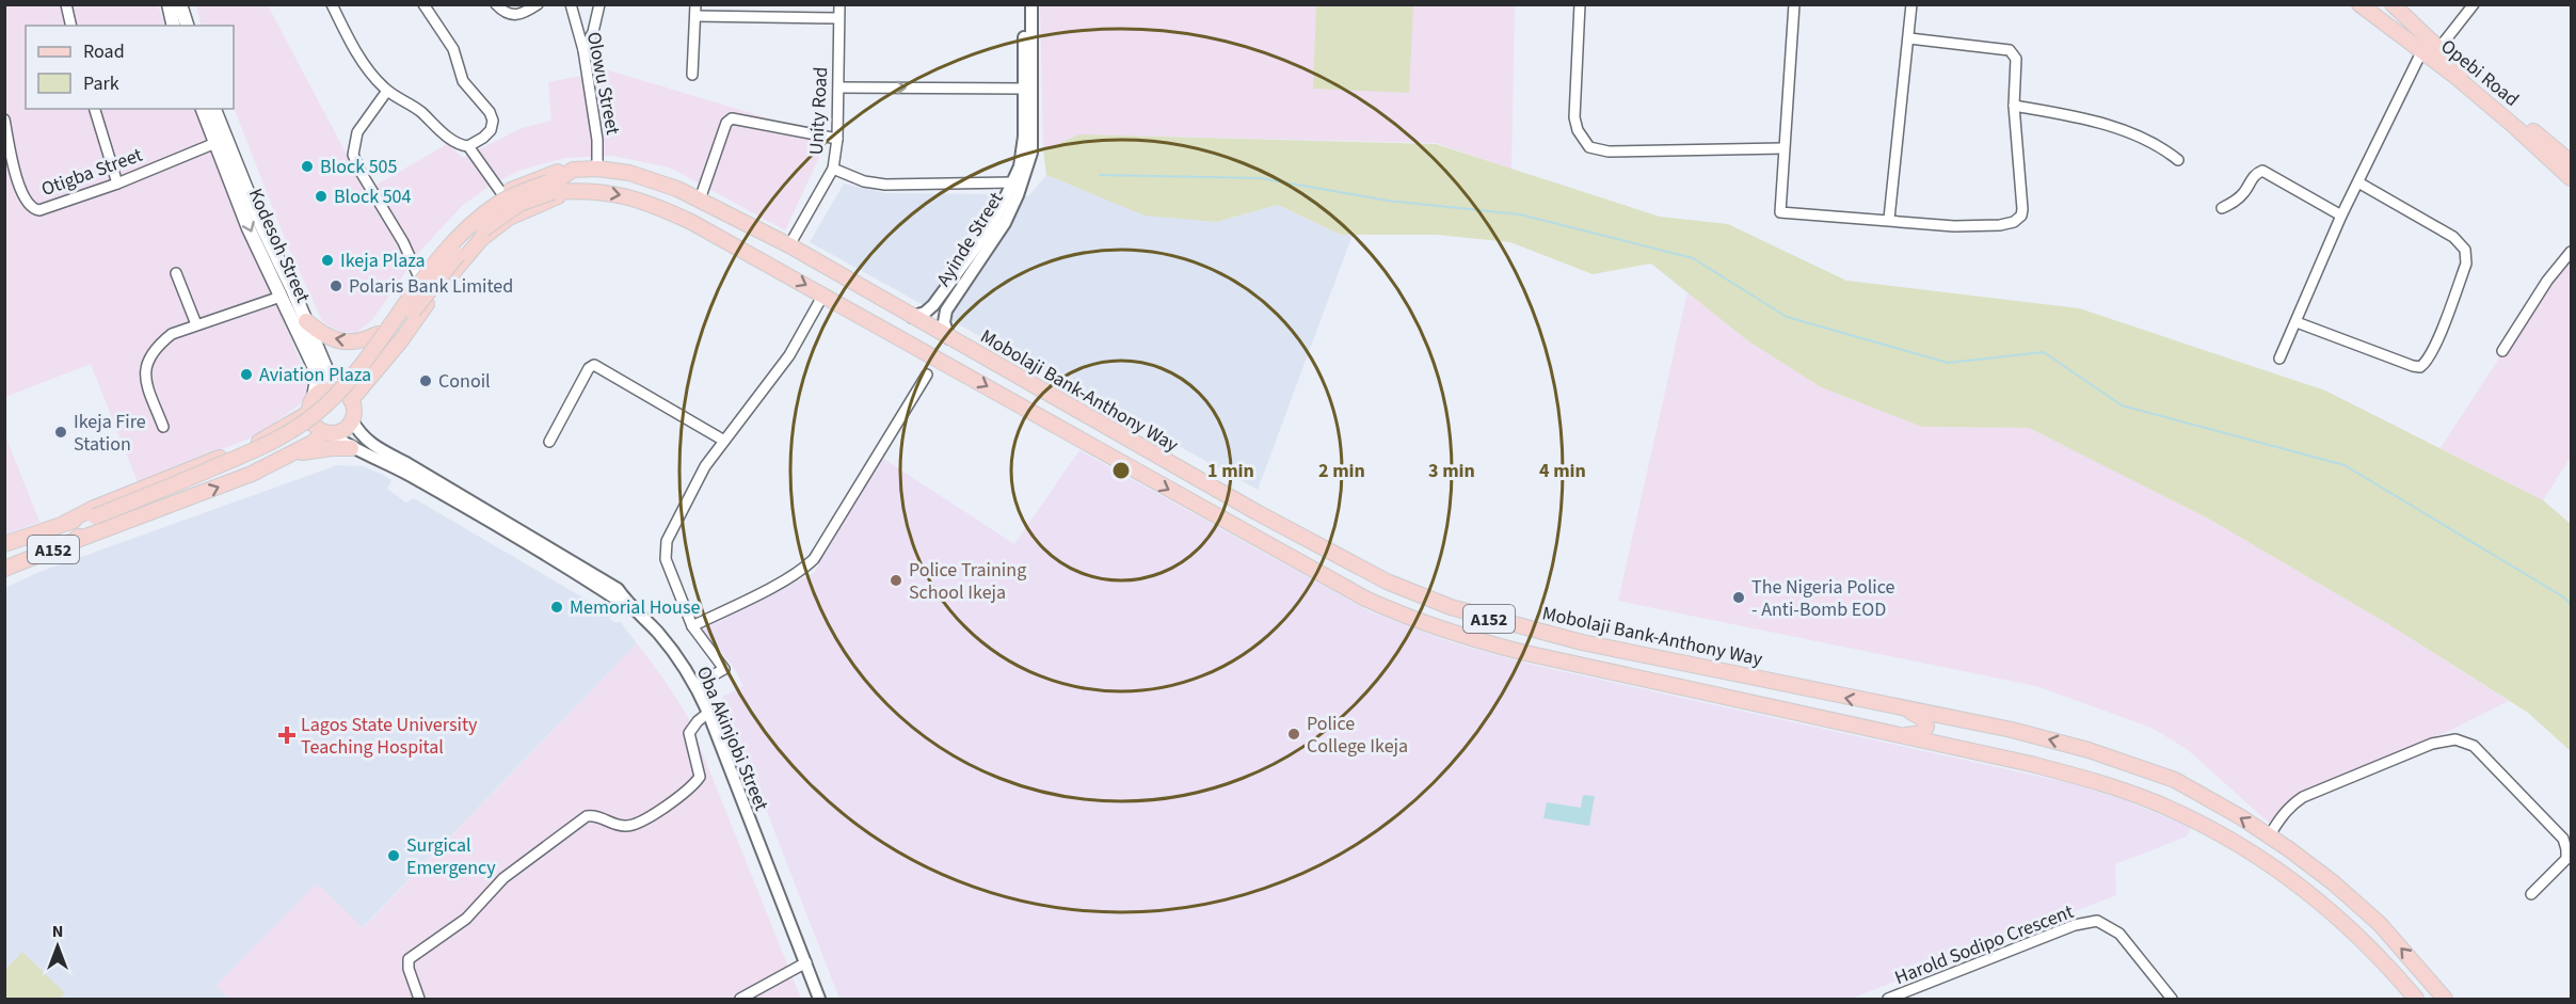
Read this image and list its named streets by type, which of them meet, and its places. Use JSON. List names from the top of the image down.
{
  "streets": {
    "main road": [
      "Opebi Road",
      "Kodesoh Street",
      "Mobolaji Bank-Anthony Way",
      "A152"
    ],
    "street": [
      "Olowu Street",
      "Unity Road",
      "Otigba Street",
      "Ayinde Street",
      "Oba Akinjobi Street",
      "Harold Sodipo Crescent"
    ]
  },
  "crossings": [
    ["Olowu Street", "Mobolaji Bank-Anthony Way"],
    ["Unity Road", "Mobolaji Bank-Anthony Way"],
    ["Otigba Street", "Kodesoh Street"],
    ["Ayinde Street", "Mobolaji Bank-Anthony Way"],
    ["Kodesoh Street", "Oba Akinjobi Street"]
  ],
  "places": {
    "other": [
      "Block 505",
      "Block 504",
      "Ikeja Plaza",
      "Polaris Bank Limited",
      "Aviation Plaza",
      "Conoil",
      "Ikeja Fire Station",
      "Police Training School Ikeja",
      "The Nigeria Police - Anti-Bomb EOD",
      "Memorial House",
      "Police College Ikeja",
      "Surgical Emergency"
    ],
    "health": ["Lagos State University Teaching Hospital"]
  },
  "legend": ["Road", "Park"],
  "north": "top",
  "rings": [
    "1 min",
    "2 min",
    "3 min",
    "4 min"
  ]
}
